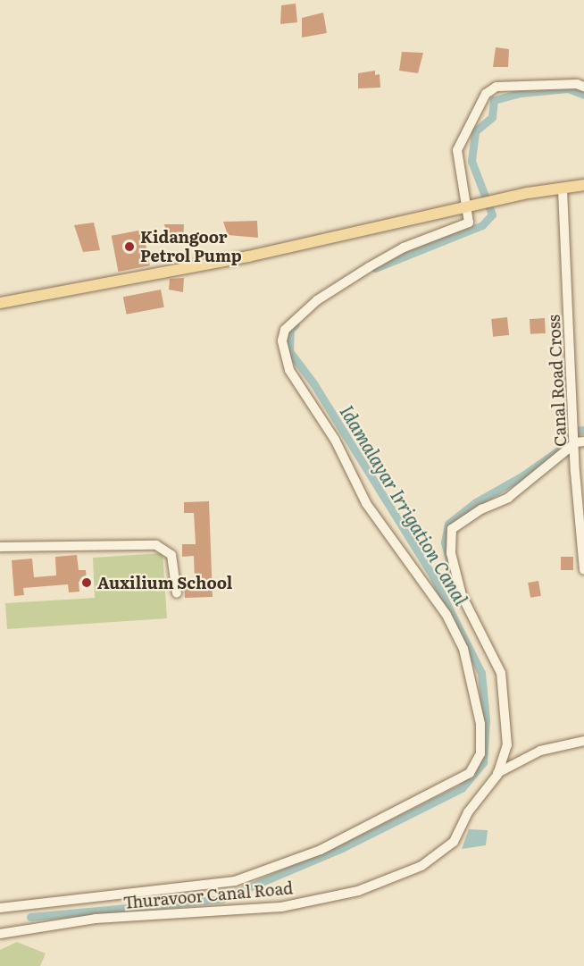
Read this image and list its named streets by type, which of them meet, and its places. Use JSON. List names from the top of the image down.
{
  "streets": {
    "street": ["Canal Road Cross", "Thuravoor Canal Road"]
  },
  "crossings": [
    ["Canal Road Cross", "Thuravoor Canal Road"]
  ],
  "water": ["Idamalayar Irrigation Canal"],
  "places": ["Kidangoor Petrol Pump", "Auxilium School"]
}
